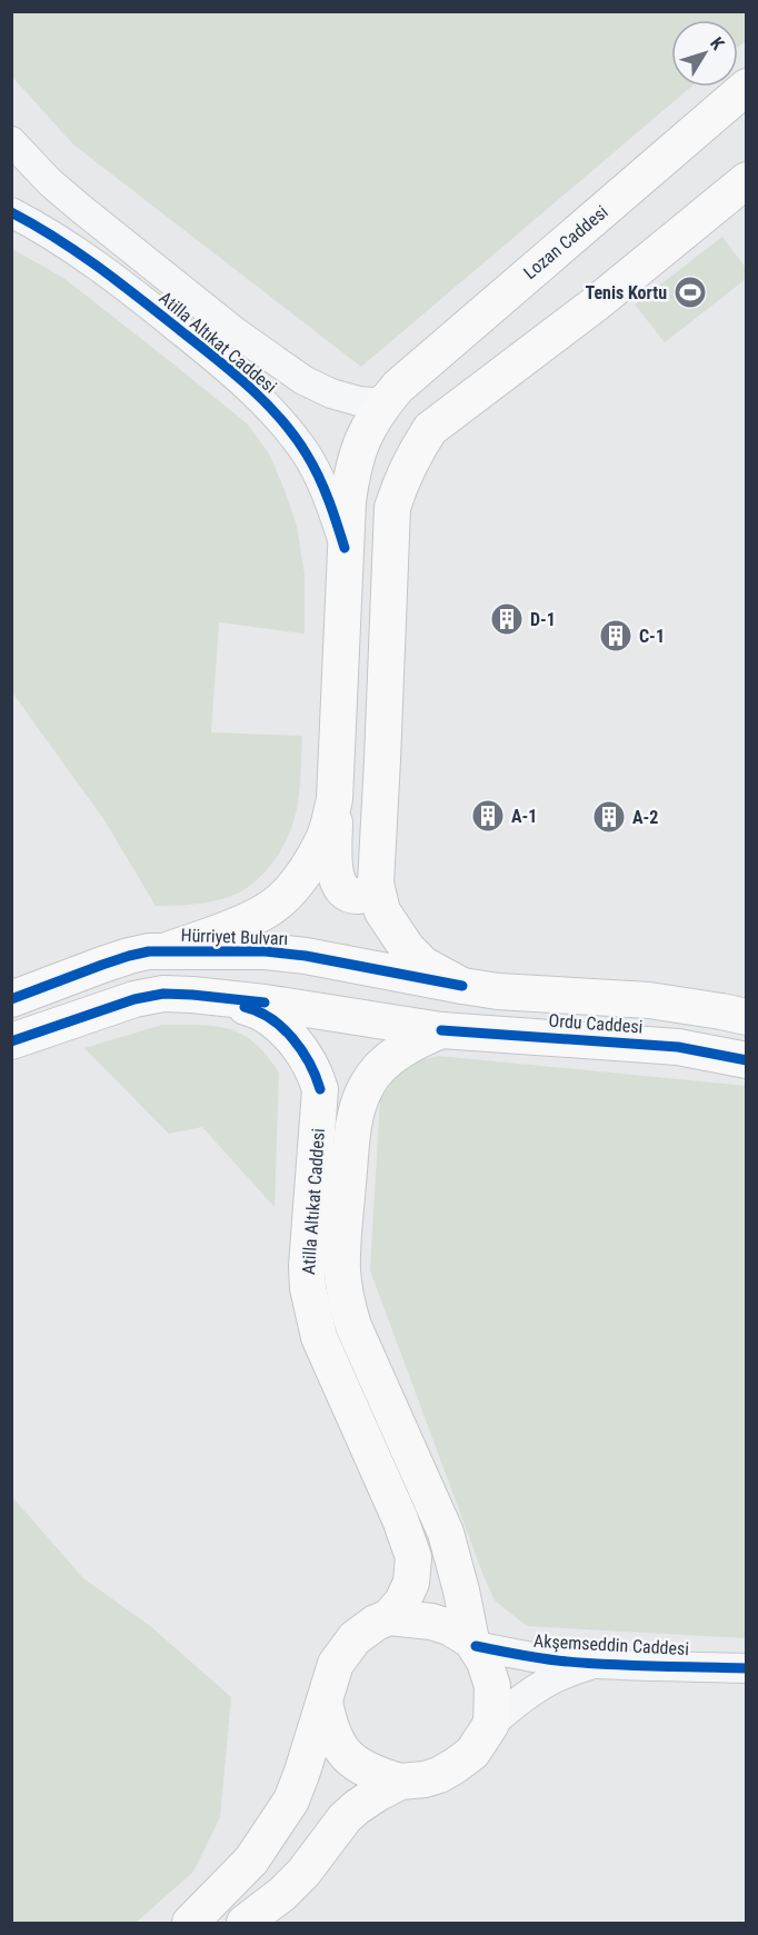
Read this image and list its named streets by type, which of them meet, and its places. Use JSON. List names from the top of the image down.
{
  "streets": {
    "main road": [
      "Lozan Caddesi",
      "Atilla Altıkat Caddesi",
      "Hürriyet Bulvarı",
      "Ordu Caddesi"
    ],
    "street": ["Akşemseddin Caddesi"]
  },
  "crossings": [
    ["Lozan Caddesi", "Atilla Altıkat Caddesi"],
    ["Atilla Altıkat Caddesi", "Hürriyet Bulvarı"],
    ["Atilla Altıkat Caddesi", "Ordu Caddesi"],
    ["Atilla Altıkat Caddesi", "Akşemseddin Caddesi"],
    ["Hürriyet Bulvarı", "Ordu Caddesi"]
  ],
  "places": {
    "sports": ["Tenis Kortu"],
    "building": [
      "D-1",
      "C-1",
      "A-1",
      "A-2"
    ]
  },
  "north": "top right"
}
